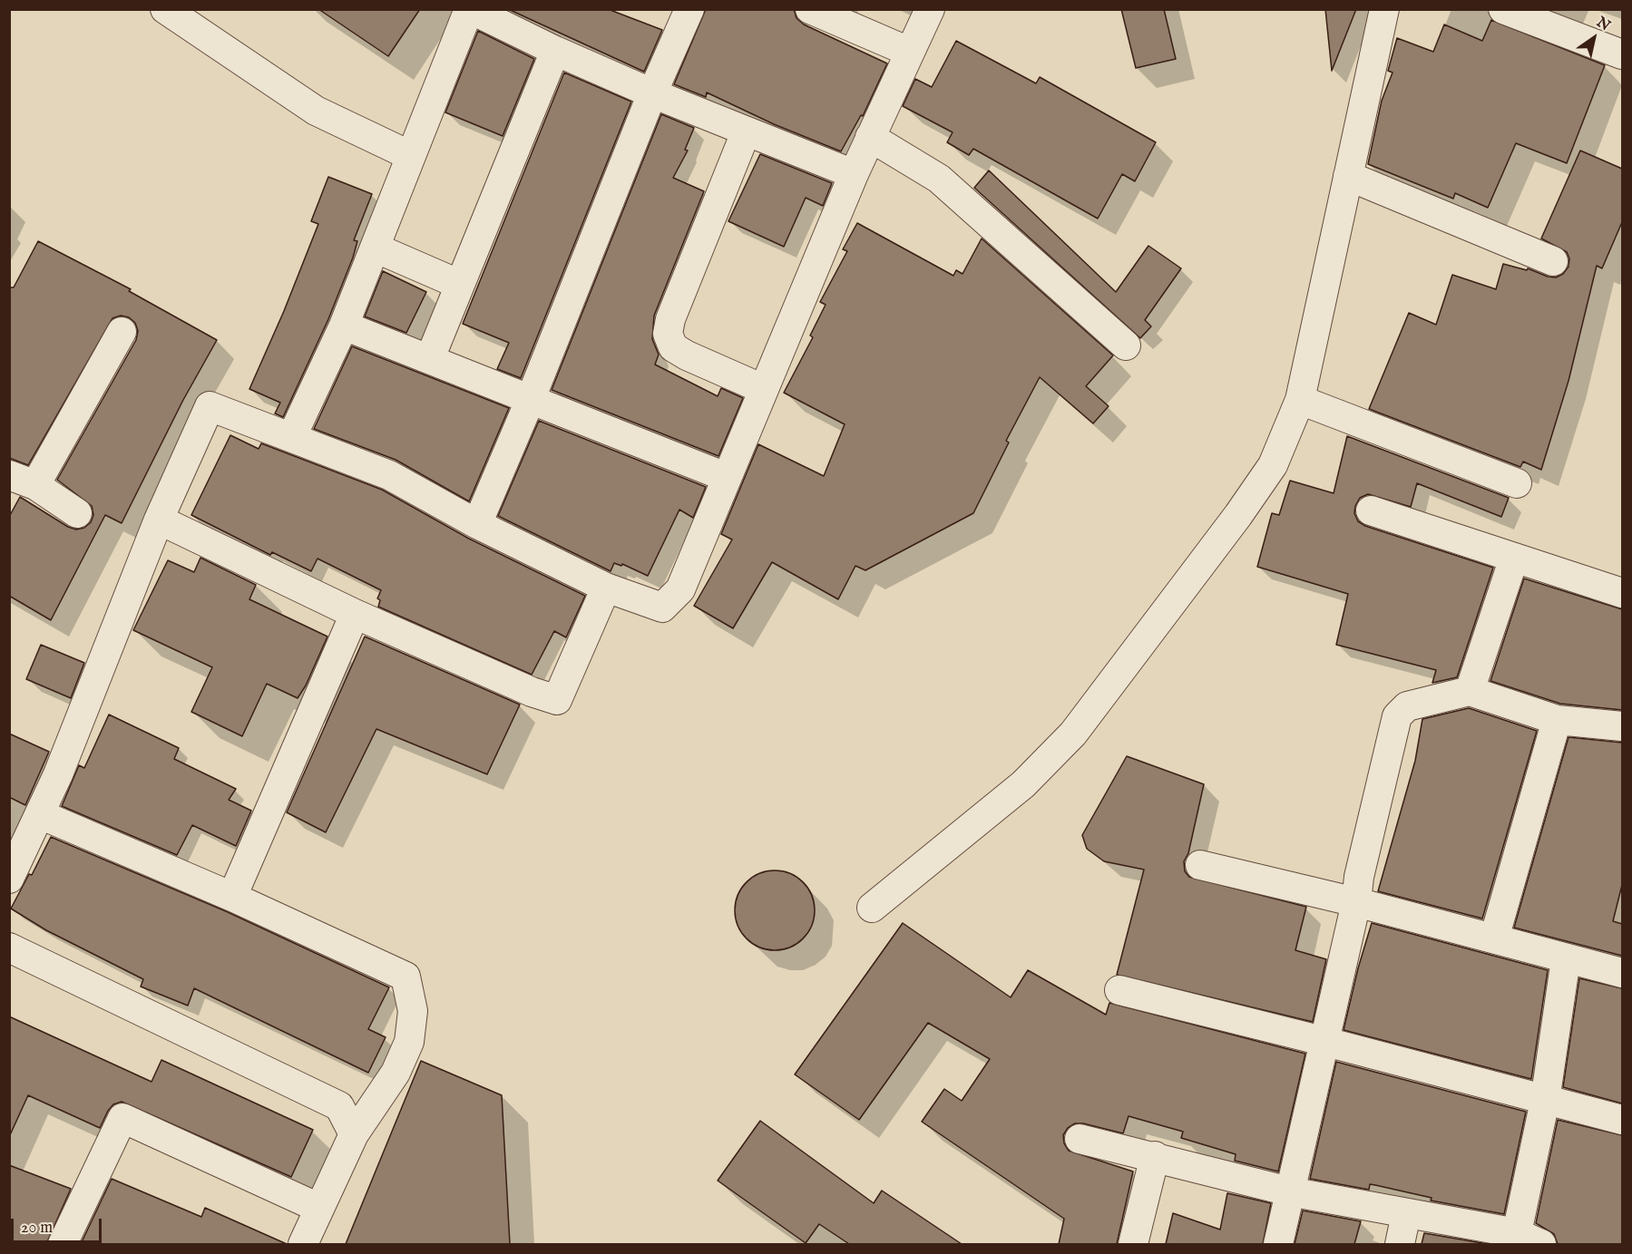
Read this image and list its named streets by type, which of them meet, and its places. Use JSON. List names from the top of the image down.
{
  "scale_bar": "20 m",
  "north": "top right"
}
